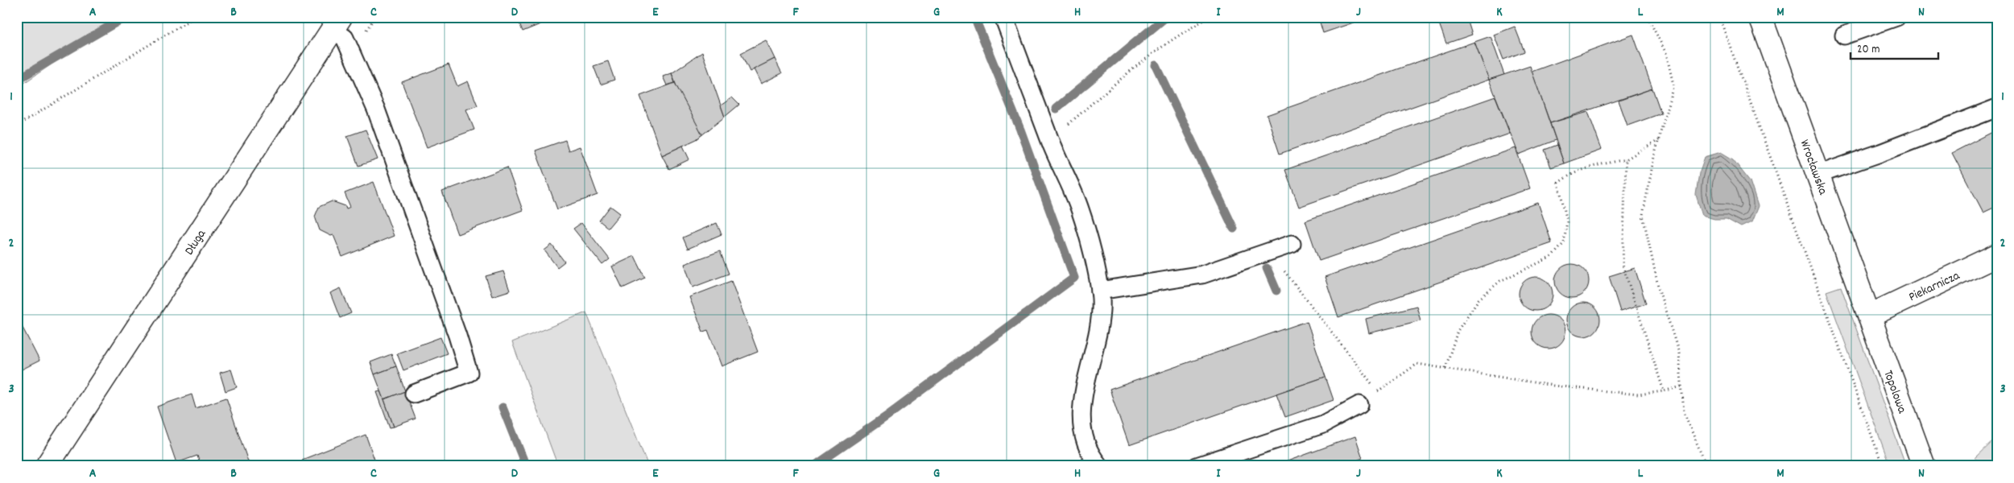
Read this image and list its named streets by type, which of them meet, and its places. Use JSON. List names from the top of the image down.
{
  "streets": {
    "street": [
      "Wrocławska",
      "Długa",
      "Piekarnicza",
      "Topolowa"
    ]
  },
  "crossings": [
    ["Wrocławska", "Piekarnicza"],
    ["Wrocławska", "Topolowa"],
    ["Piekarnicza", "Topolowa"]
  ],
  "scale_bar": "20 m",
  "grid": {
    "columns": [
      "A",
      "B",
      "C",
      "D",
      "E",
      "F",
      "G",
      "H",
      "I",
      "J",
      "K",
      "L",
      "M",
      "N"
    ],
    "rows": ["1", "2", "3"]
  }
}
